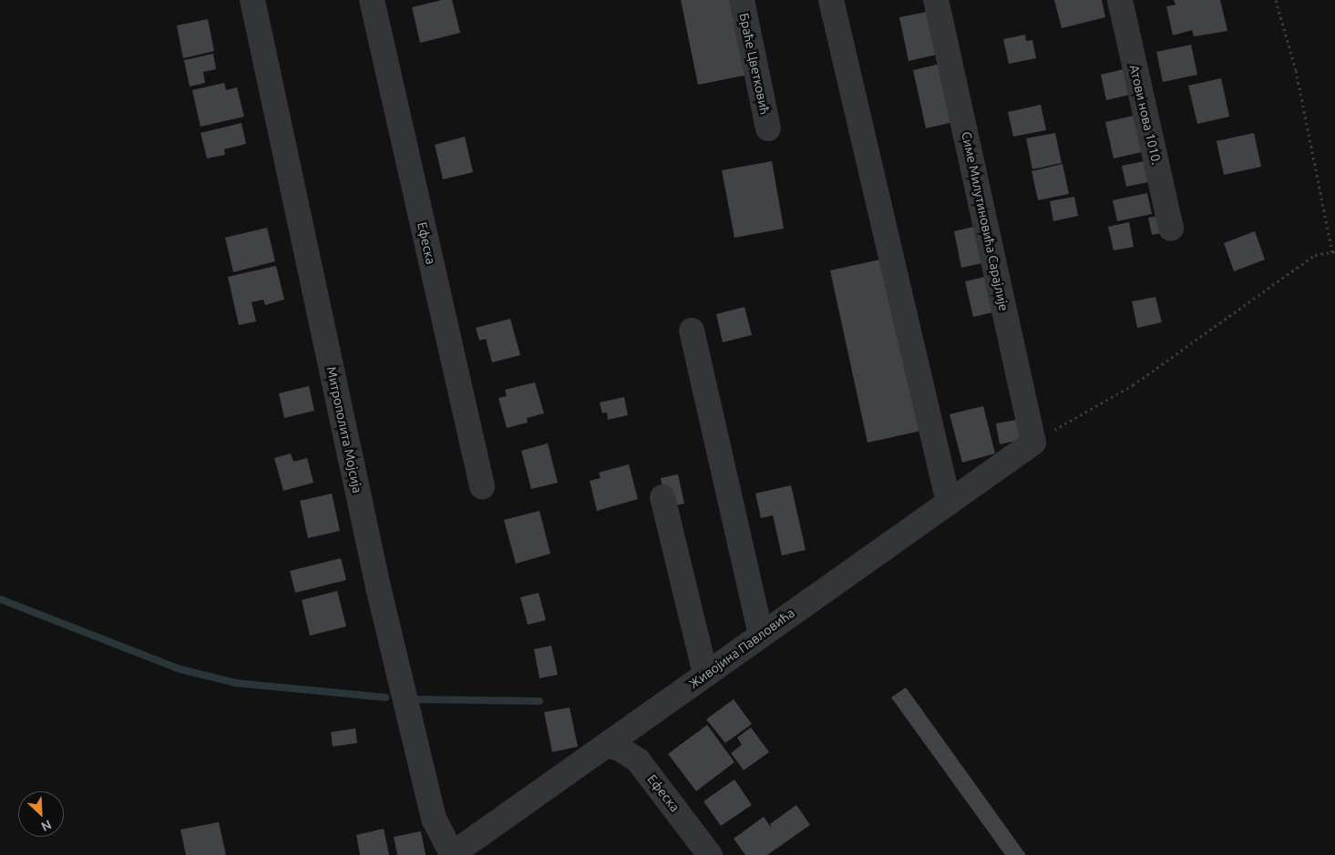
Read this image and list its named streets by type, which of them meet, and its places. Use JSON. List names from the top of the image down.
{
  "streets": {
    "street": [
      "Браће Цветковић",
      "Атови нова 1010.",
      "Симе Милутиновића Сарајлије",
      "Ефеска",
      "Митрополита Мојсија",
      "Живојина Павловића"
    ]
  },
  "crossings": [
    ["Симе Милутиновића Сарајлије", "Живојина Павловића"],
    ["Ефеска", "Живојина Павловића"],
    ["Митрополита Мојсија", "Живојина Павловића"]
  ],
  "north": "bottom right"
}
